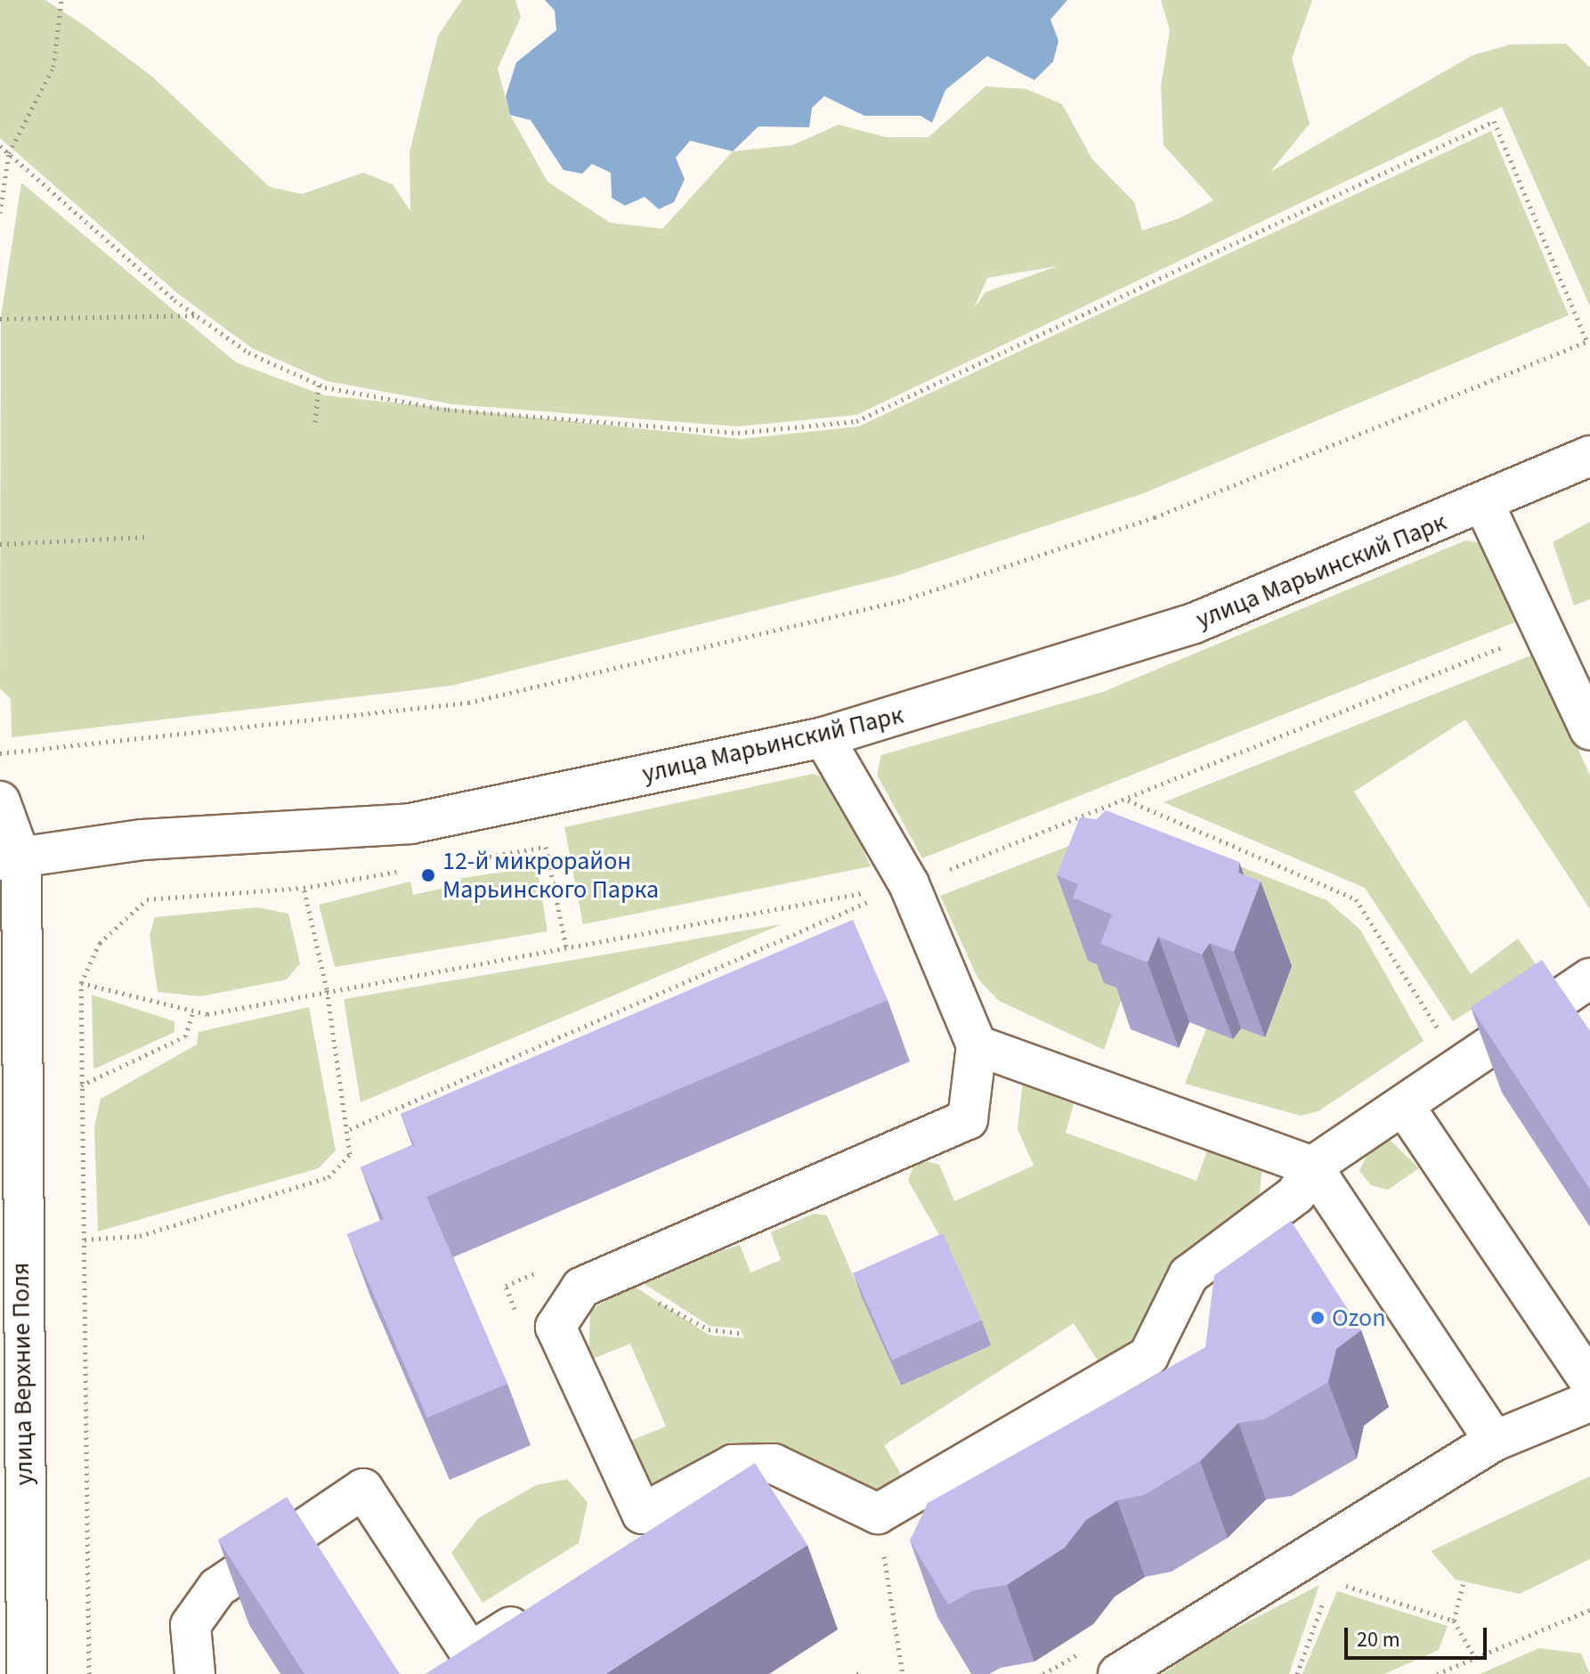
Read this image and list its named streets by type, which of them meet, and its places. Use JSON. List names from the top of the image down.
{
  "streets": {
    "main road": ["улица Марьинский Парк", "улица Верхние Поля"]
  },
  "crossings": [
    ["улица Марьинский Парк", "улица Верхние Поля"]
  ],
  "places": ["12-й микрорайон Марьинского Парка", "Ozon"],
  "scale_bar": "20 m"
}
